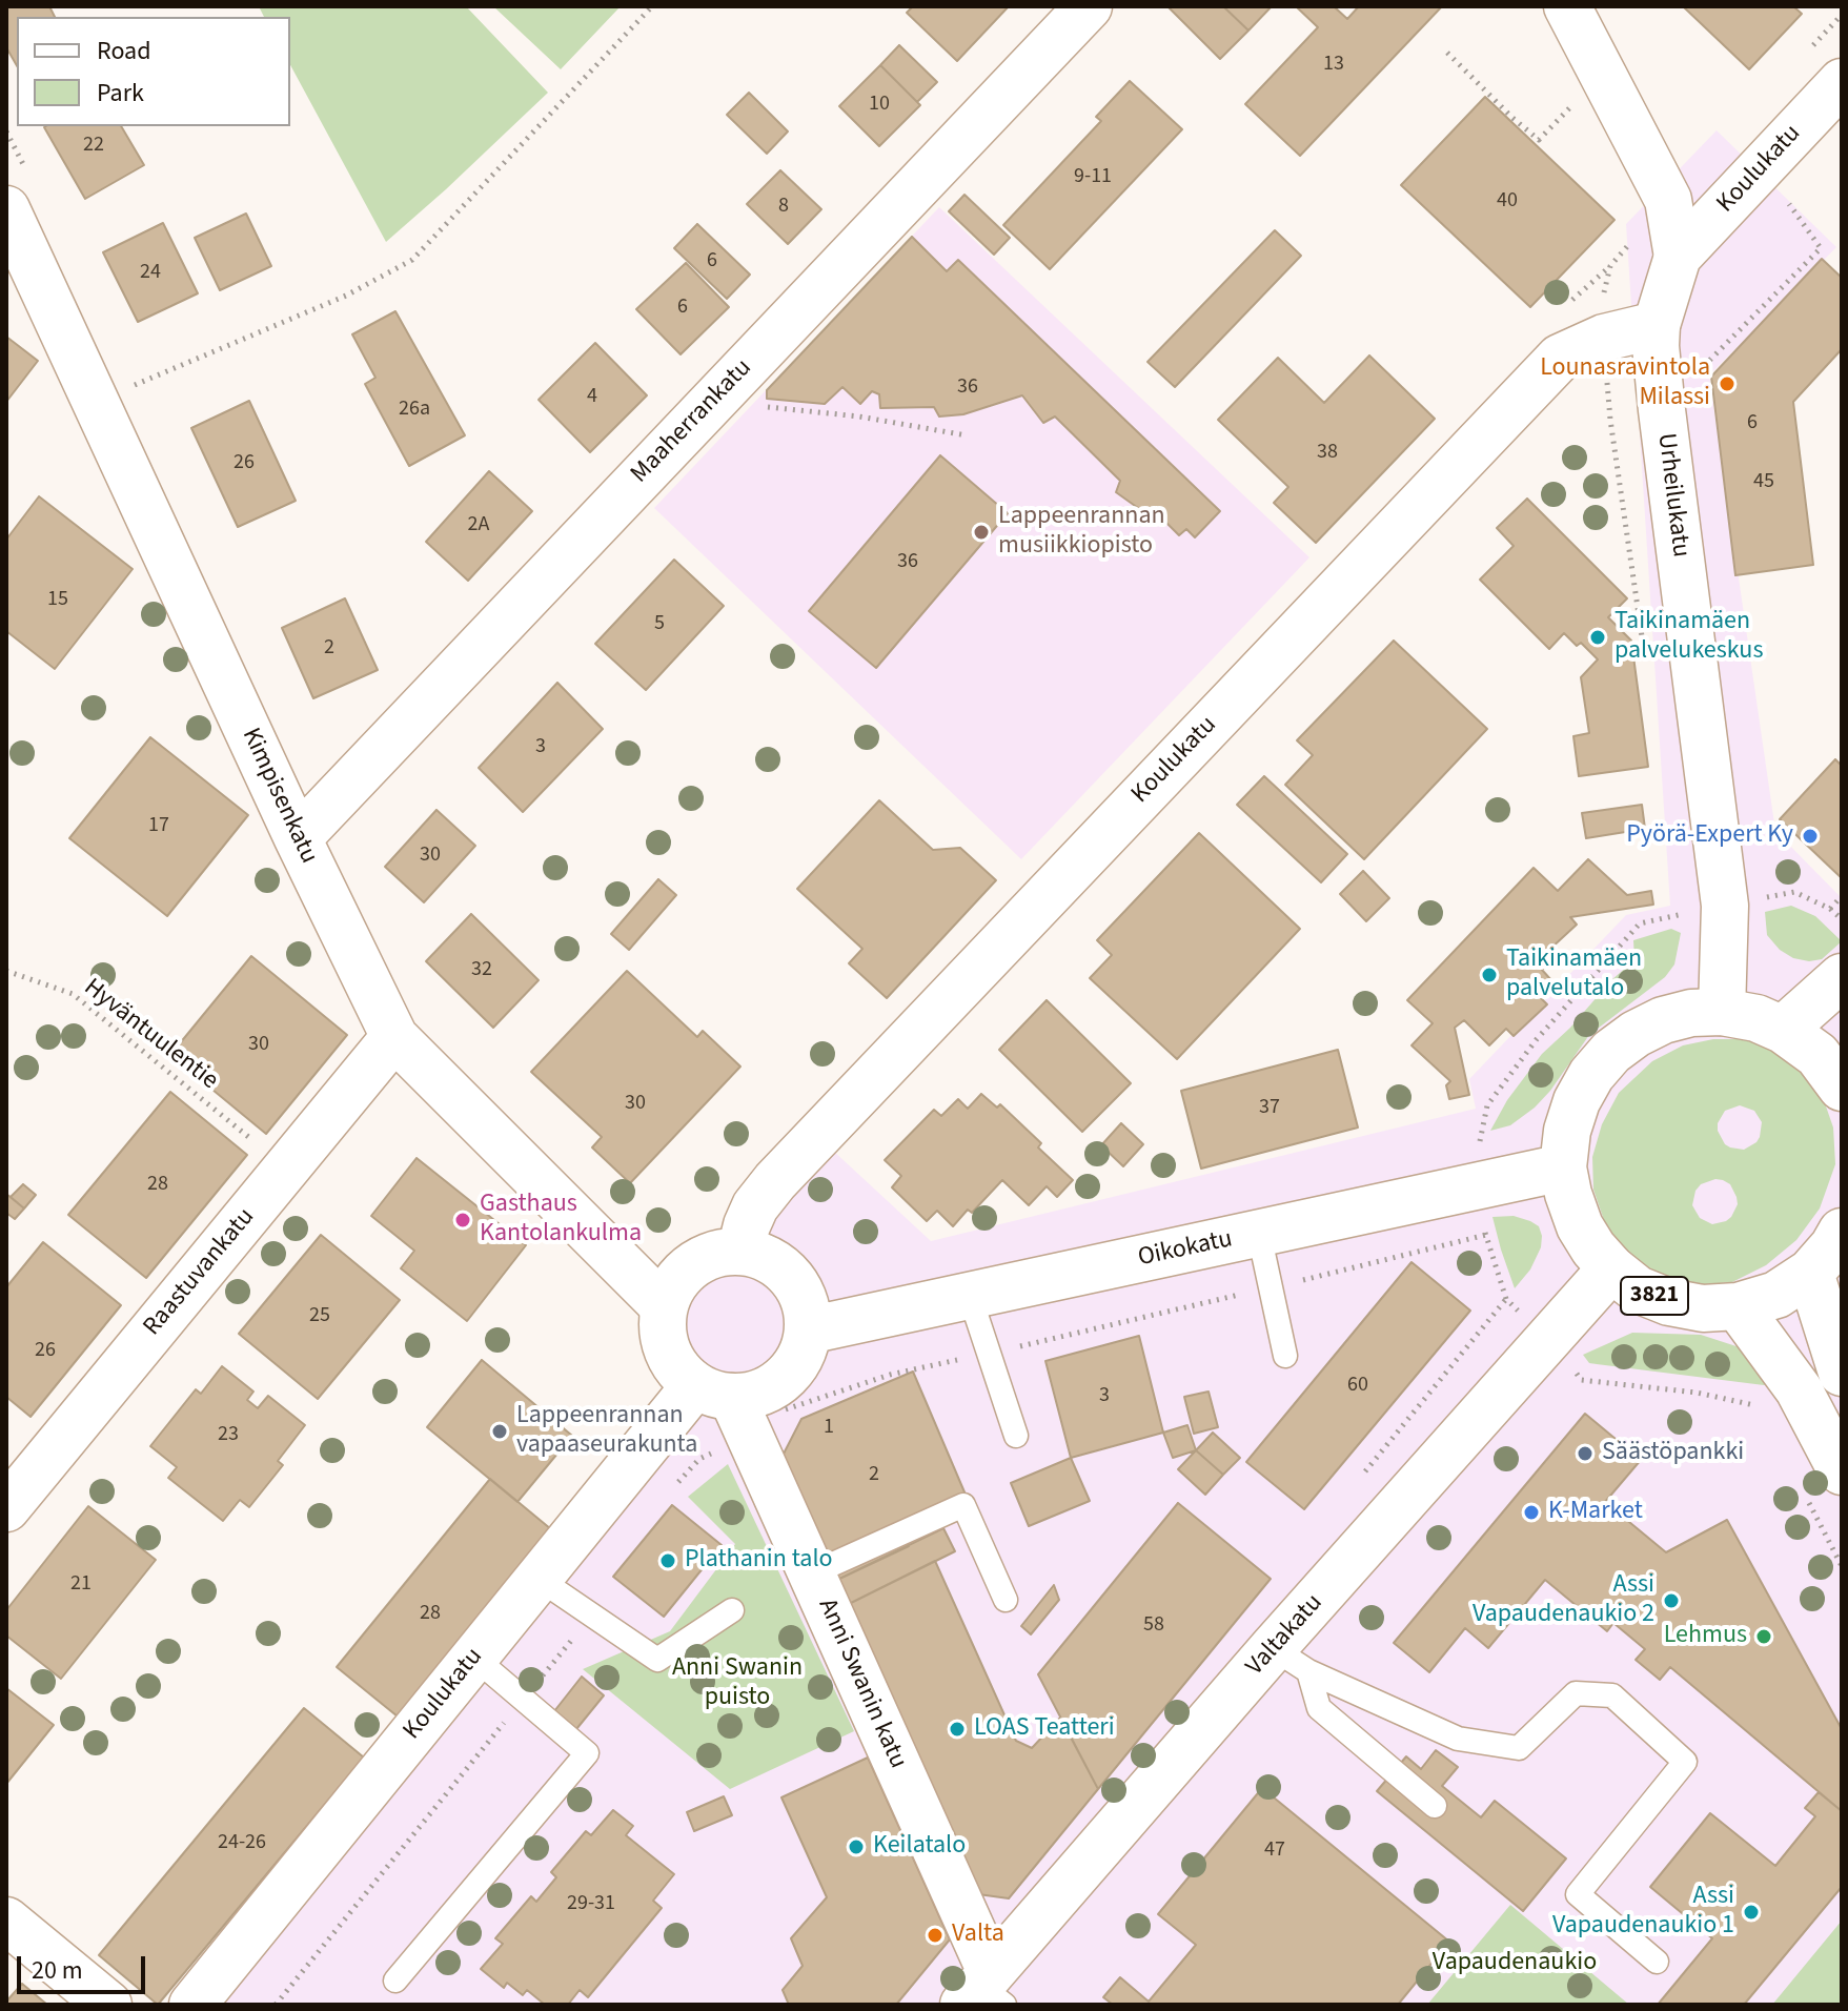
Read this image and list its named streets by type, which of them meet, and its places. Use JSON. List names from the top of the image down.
{
  "streets": {
    "street": [
      "Koulukatu",
      "Maaherrankatu",
      "Urheilukatu",
      "Kimpisenkatu",
      "Oikokatu",
      "Raastuvankatu",
      "3821",
      "Valtakatu",
      "Anni Swanin katu"
    ],
    "path": ["Hyväntuulentie"]
  },
  "crossings": [
    ["Koulukatu", "Urheilukatu"],
    ["Koulukatu", "Kimpisenkatu"],
    ["Koulukatu", "Oikokatu"],
    ["Koulukatu", "Anni Swanin katu"],
    ["Maaherrankatu", "Kimpisenkatu"],
    ["Urheilukatu", "3821"],
    ["Kimpisenkatu", "Oikokatu"],
    ["Kimpisenkatu", "Raastuvankatu"],
    ["Kimpisenkatu", "Anni Swanin katu"],
    ["Oikokatu", "3821"],
    ["Oikokatu", "Anni Swanin katu"],
    ["3821", "Valtakatu"],
    ["Valtakatu", "Anni Swanin katu"]
  ],
  "parks": ["Anni Swanin puisto", "Vapaudenaukio"],
  "places": [
    "Lounasravintola Milassi",
    "Lappeenrannan musiikkiopisto",
    "Taikinamäen palvelukeskus",
    "Pyörä-Expert Ky",
    "Taikinamäen palvelutalo",
    "Gasthaus Kantolankulma",
    "Lappeenrannan vapaaseurakunta",
    "Säästöpankki",
    "K-Market",
    "Plathanin talo",
    "Assi Vapaudenaukio 2",
    "Lehmus",
    "LOAS Teatteri",
    "Keilatalo",
    "Assi Vapaudenaukio 1",
    "Valta"
  ],
  "house_numbers": [
    "13",
    "10",
    "22",
    "9-11",
    "40",
    "8",
    "6",
    "24",
    "6",
    "36",
    "4",
    "26a",
    "6",
    "38",
    "26",
    "45",
    "2A",
    "36",
    "15",
    "5",
    "2",
    "3",
    "17",
    "30",
    "32",
    "30",
    "30",
    "37",
    "28",
    "25",
    "26",
    "60",
    "3",
    "1",
    "23",
    "2",
    "21",
    "28",
    "58",
    "24-26",
    "47",
    "29-31"
  ],
  "legend": ["Road", "Park"],
  "scale_bar": "20 m"
}
